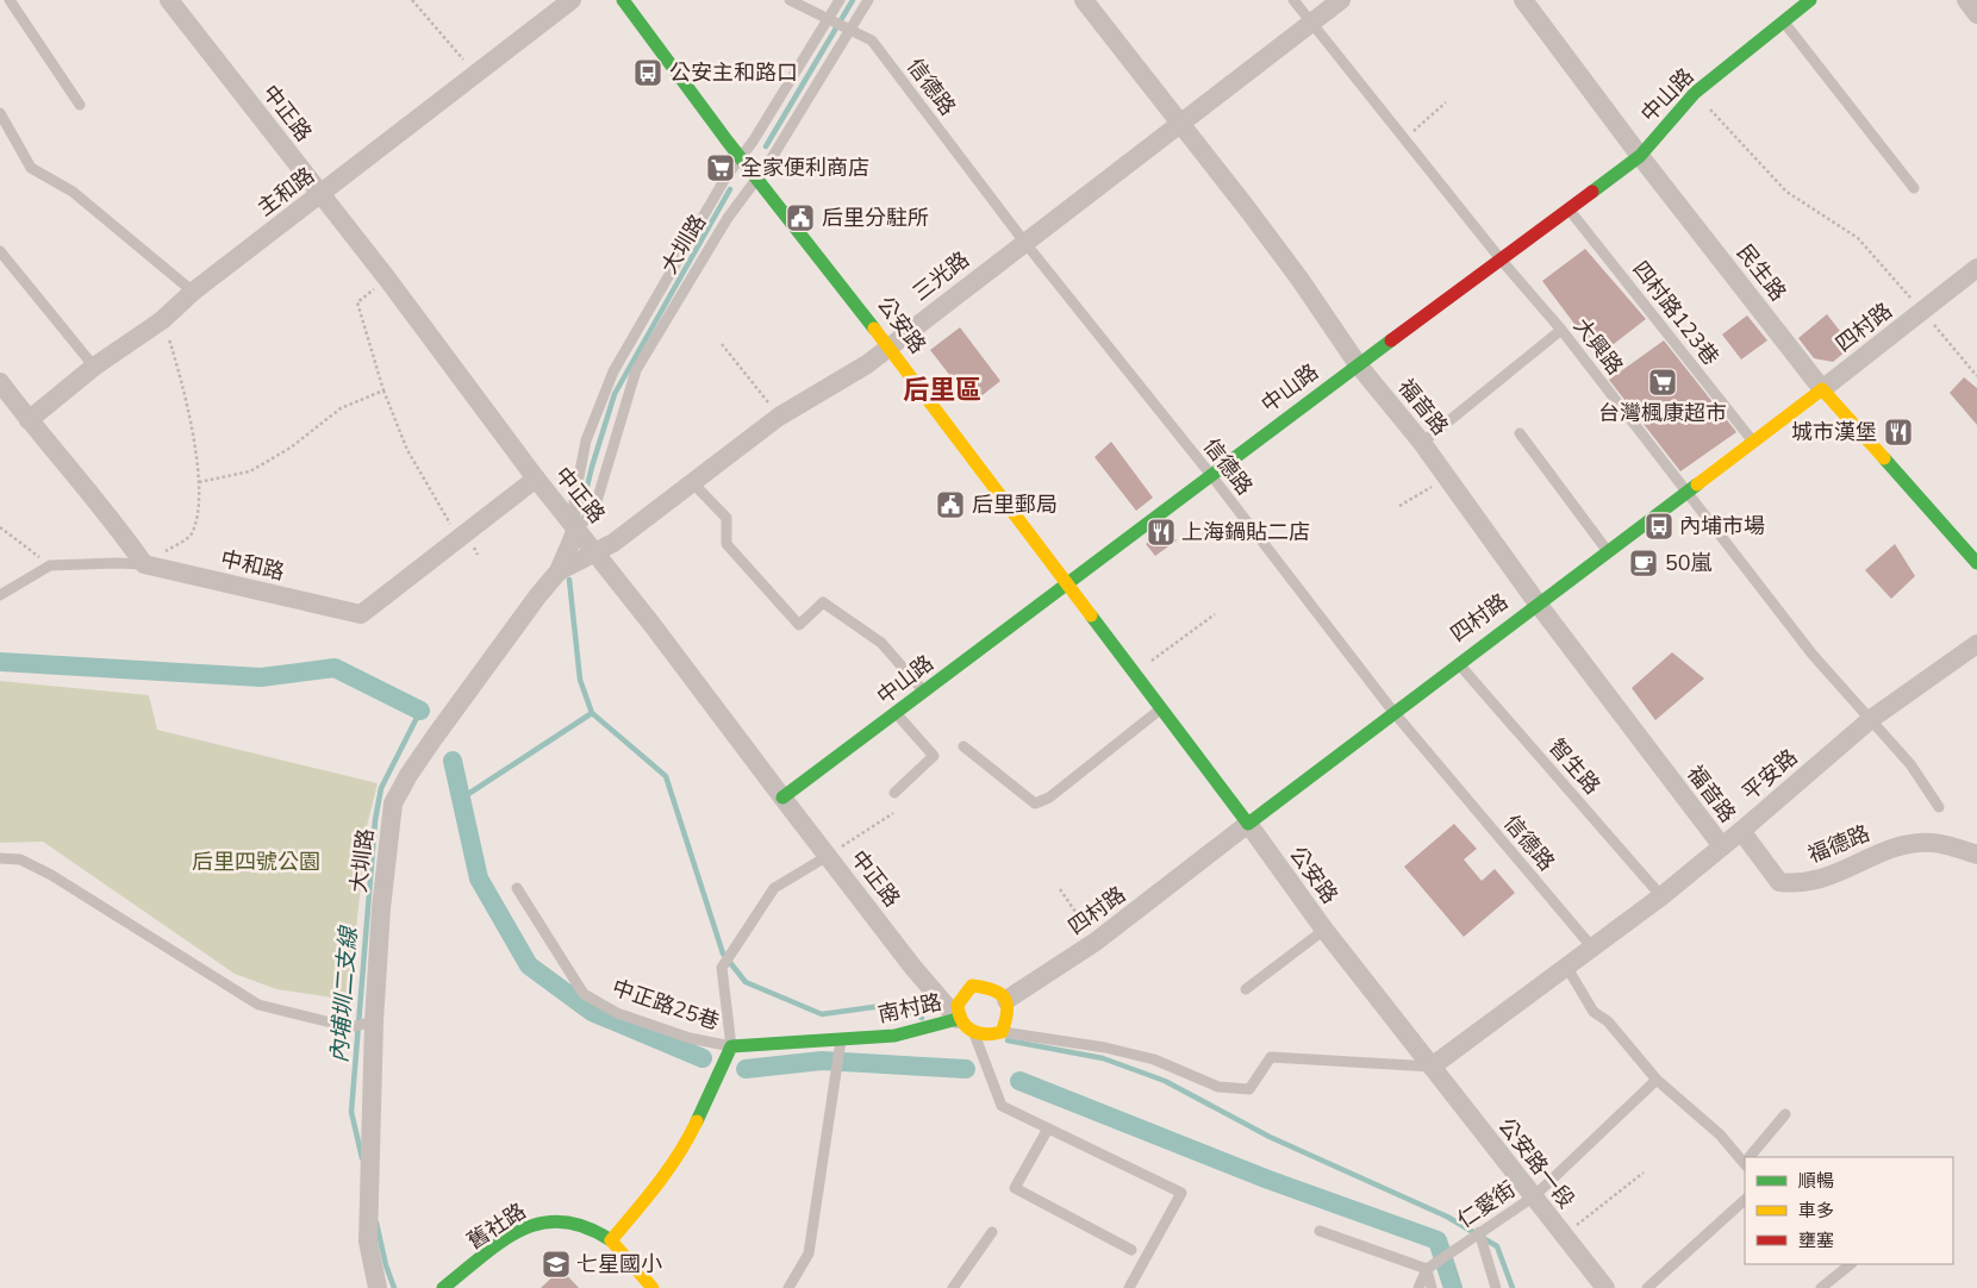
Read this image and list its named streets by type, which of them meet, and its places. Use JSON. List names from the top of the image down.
{
  "streets": {
    "street": [
      "中山路",
      "中正路",
      "主和路",
      "大圳路",
      "民生路",
      "三光路",
      "公安路",
      "四村路",
      "福音路",
      "中和路",
      "平安路",
      "福德路",
      "南村路",
      "公安路一段",
      "舊社路"
    ],
    "lane": [
      "信德路",
      "四村路123巷",
      "大興路",
      "智生路",
      "中正路25巷",
      "仁愛街"
    ]
  },
  "crossings": [
    ["信德路", "中山路"],
    ["信德路", "大圳路"],
    ["信德路", "三光路"],
    ["信德路", "四村路"],
    ["信德路", "平安路"],
    ["中山路", "中正路"],
    ["中山路", "民生路"],
    ["中山路", "四村路123巷"],
    ["中山路", "公安路"],
    ["中山路", "大興路"],
    ["中山路", "福音路"],
    ["中正路", "主和路"],
    ["中正路", "大圳路"],
    ["中正路", "三光路"],
    ["中正路", "四村路"],
    ["中正路", "中和路"],
    ["中正路", "中正路25巷"],
    ["中正路", "南村路"],
    ["大圳路", "三光路"],
    ["大圳路", "公安路"],
    ["民生路", "四村路"],
    ["三光路", "公安路"],
    ["三光路", "大興路"],
    ["三光路", "福音路"],
    ["四村路123巷", "四村路"],
    ["公安路", "四村路"],
    ["公安路", "平安路"],
    ["公安路", "公安路一段"],
    ["四村路", "大興路"],
    ["四村路", "福音路"],
    ["四村路", "智生路"],
    ["四村路", "南村路"],
    ["大興路", "平安路"],
    ["福音路", "平安路"],
    ["智生路", "平安路"],
    ["平安路", "福德路"],
    ["平安路", "公安路一段"],
    ["中正路25巷", "南村路"],
    ["公安路一段", "仁愛街"]
  ],
  "districts": ["后里區"],
  "water": ["內埔圳二支線"],
  "parks": ["后里四號公園"],
  "places": {
    "bus stop": ["公安主和路口", "內埔市場"],
    "supermarket": ["全家便利商店", "台灣楓康超市"],
    "public building": ["后里分駐所", "后里郵局"],
    "restaurant": ["城市漢堡", "上海鍋貼二店"],
    "cafe": ["50嵐"],
    "school or university": ["七星國小"]
  },
  "legend": ["順暢", "車多", "壅塞"]
}
